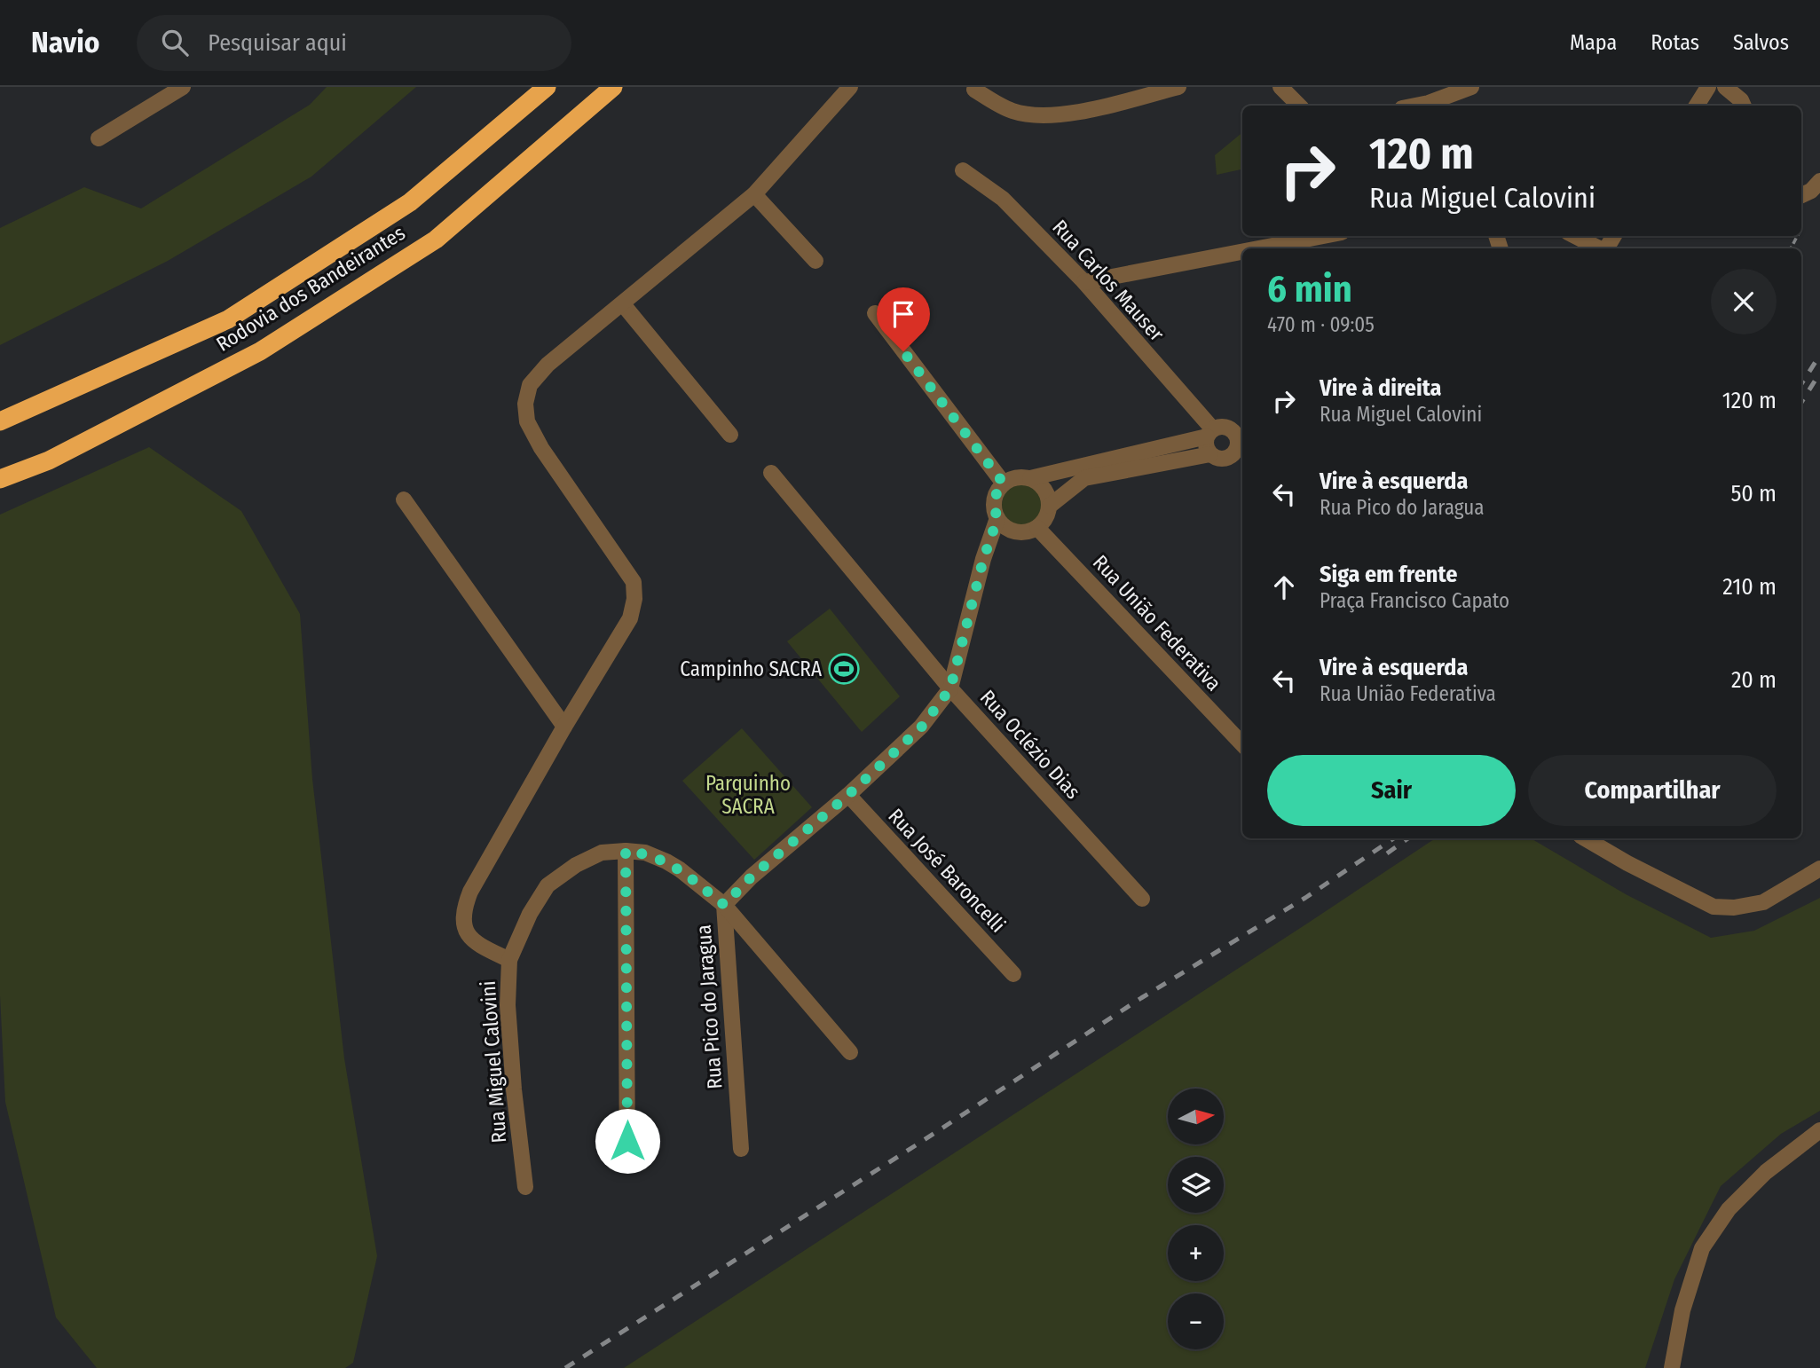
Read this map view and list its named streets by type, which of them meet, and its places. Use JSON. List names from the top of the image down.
{
  "streets": {
    "highway": ["Rodovia dos Bandeirantes"],
    "street": [
      "Rua Carlos Mauser",
      "Rua União Federativa",
      "Rua Oclézio Dias",
      "Rua José Baroncelli",
      "Rua Pico do Jaragua",
      "Rua Miguel Calovini"
    ]
  },
  "crossings": [
    ["Rua União Federativa", "Rua Pico do Jaragua"],
    ["Rua Oclézio Dias", "Rua Pico do Jaragua"],
    ["Rua José Baroncelli", "Rua Pico do Jaragua"],
    ["Rua Pico do Jaragua", "Rua Miguel Calovini"]
  ],
  "parks": ["Parquinho SACRA"],
  "places": {
    "sports": ["Campinho SACRA"]
  },
  "north": "right",
  "page": {
    "header": "Navio",
    "search": "Pesquisar aqui",
    "nav": ["Mapa", "Rotas", "Salvos"],
    "turn": ["120 m", "Rua Miguel Calovini"],
    "heading": ["6 min", "470 m · 09:05"],
    "list": [
      {
        "name": "Vire à direita",
        "note": "Rua Miguel Calovini",
        "value": "120 m"
      },
      {
        "name": "Vire à esquerda",
        "note": "Rua Pico do Jaragua",
        "value": "50 m"
      },
      {
        "name": "Siga em frente",
        "note": "Praça Francisco Capato",
        "value": "210 m"
      },
      {
        "name": "Vire à esquerda",
        "note": "Rua União Federativa",
        "value": "20 m"
      }
    ],
    "buttons": ["Sair", "Compartilhar"],
    "map_buttons": ["+", "−"]
  }
}
